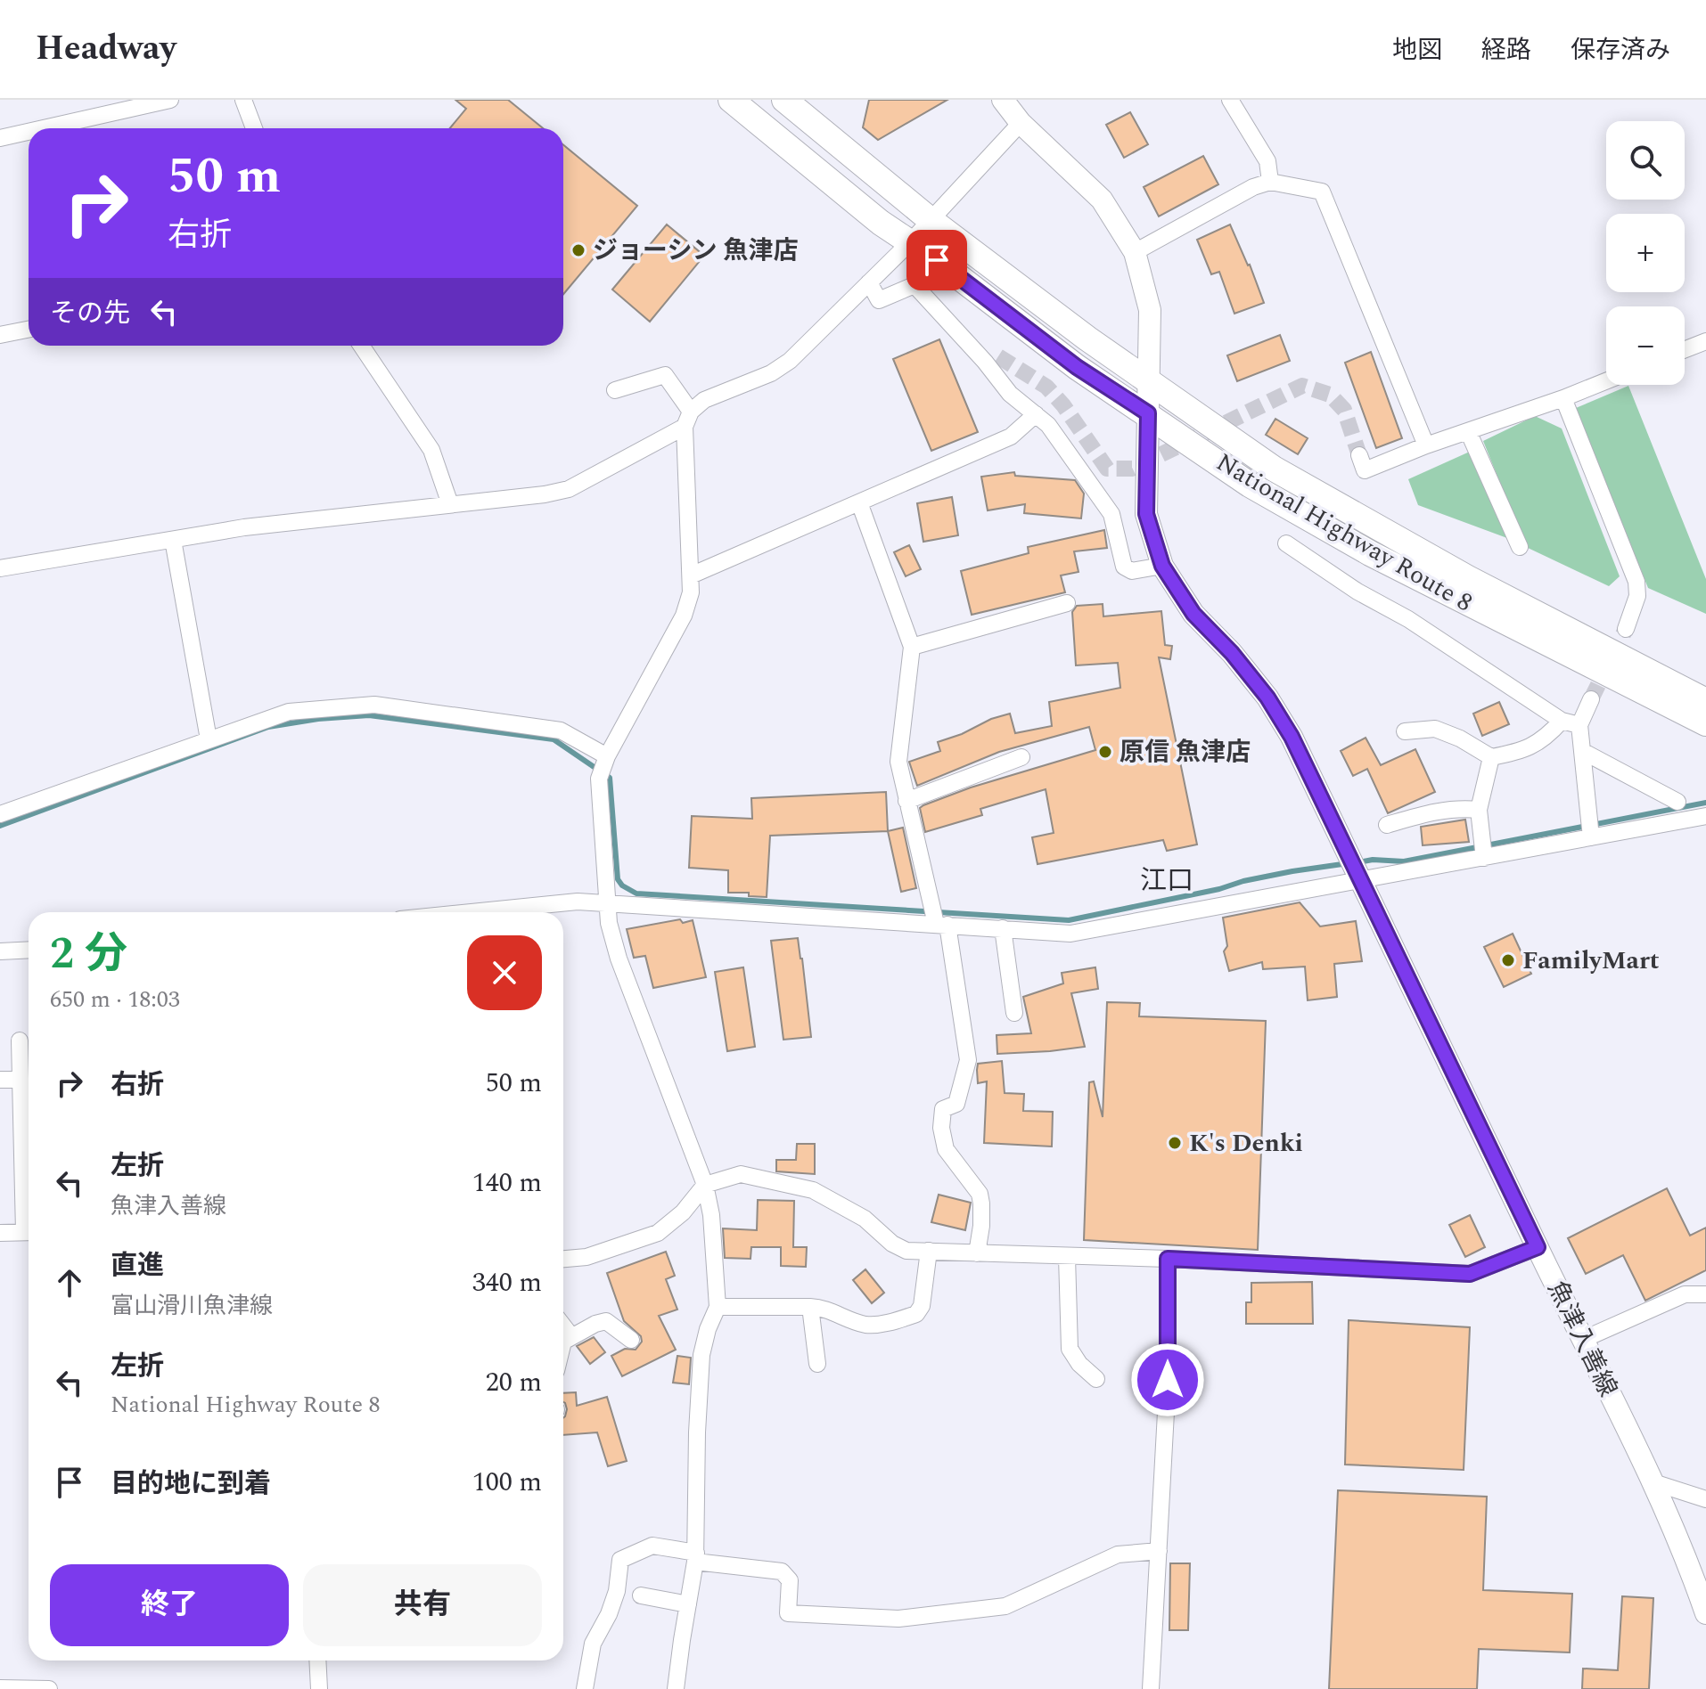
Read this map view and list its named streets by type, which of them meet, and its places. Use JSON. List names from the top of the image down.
{
  "streets": {
    "highway": ["National Highway Route 8"],
    "main road": ["魚津入善線"]
  },
  "crossings": [
    ["National Highway Route 8", "魚津入善線"]
  ],
  "districts": ["江口"],
  "places": [
    "ジョーシン 魚津店",
    "原信 魚津店",
    "FamilyMart",
    "K's Denki"
  ],
  "page": {
    "header": "Headway",
    "nav": ["地図", "経路", "保存済み"],
    "map_buttons": ["+", "−"],
    "turn": ["50 m", "右折"],
    "then": "その先",
    "heading": ["2 分", "650 m · 18:03"],
    "list": [
      {
        "name": "右折",
        "value": "50 m"
      },
      {
        "name": "左折",
        "note": "魚津入善線",
        "value": "140 m"
      },
      {
        "name": "直進",
        "note": "富山滑川魚津線",
        "value": "340 m"
      },
      {
        "name": "左折",
        "note": "National Highway Route 8",
        "value": "20 m"
      },
      {
        "name": "目的地に到着",
        "value": "100 m"
      }
    ],
    "buttons": ["終了", "共有"]
  }
}
